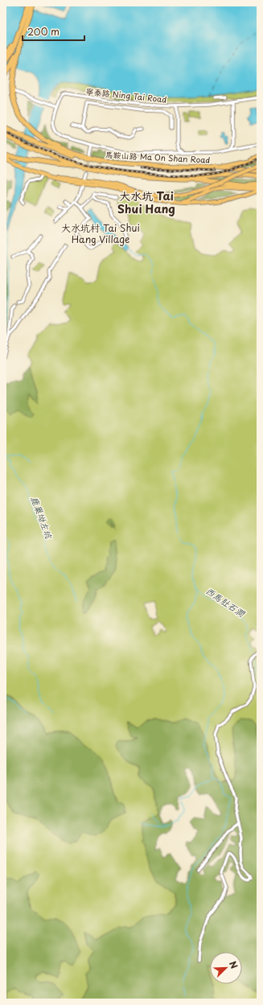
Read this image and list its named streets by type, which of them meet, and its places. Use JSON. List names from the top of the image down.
{
  "streets": {
    "highway": ["馬鞍山路 Ma On Shan Road"],
    "street": ["寧泰路 Ning Tai Road"]
  },
  "districts": ["大水坑 Tai Shui Hang", "大水坑村 Tai Shui Hang Village"],
  "water": ["鹿巢坳左坑", "西馬肚石澗"],
  "scale_bar": "200 m",
  "north": "top right"
}
